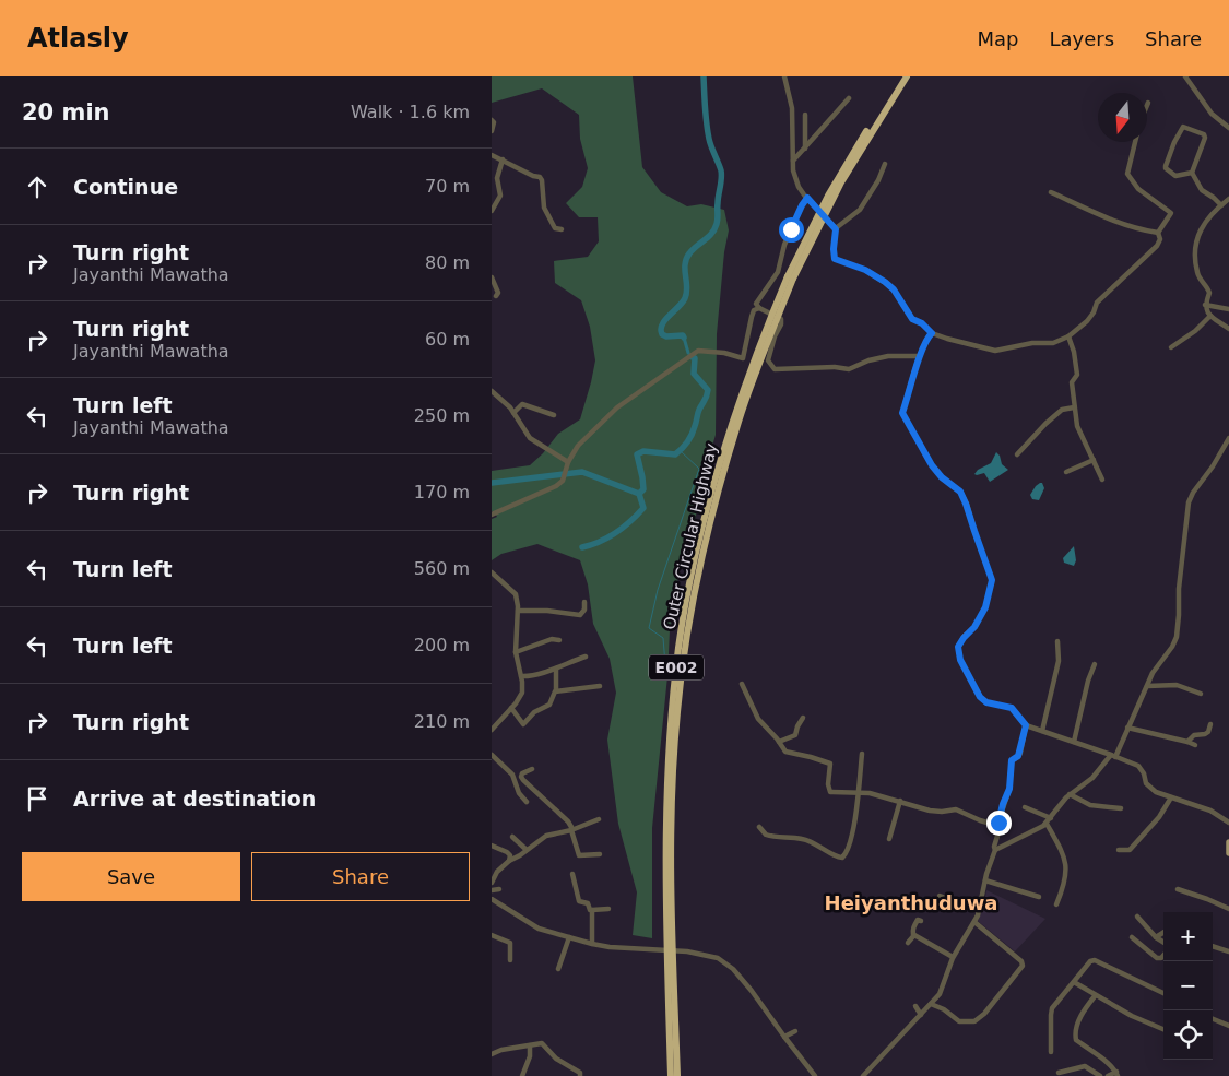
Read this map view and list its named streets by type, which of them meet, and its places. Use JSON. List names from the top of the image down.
{
  "streets": {
    "highway": ["Outer Circular Highway", "E002"]
  },
  "districts": ["Heiyanthuduwa"],
  "north": "bottom",
  "page": {
    "header": "Atlasly",
    "nav": ["Map", "Layers", "Share"],
    "heading": ["20 min", "Walk · 1.6 km"],
    "list": [
      ["Continue", "70 m"],
      ["Turn right", "Jayanthi Mawatha", "80 m"],
      ["Turn right", "Jayanthi Mawatha", "60 m"],
      ["Turn left", "Jayanthi Mawatha", "250 m"],
      ["Turn right", "170 m"],
      ["Turn left", "560 m"],
      ["Turn left", "200 m"],
      ["Turn right", "210 m"],
      "Arrive at destination"
    ],
    "buttons": ["Save", "Share"],
    "map_buttons": ["+", "−"]
  }
}
